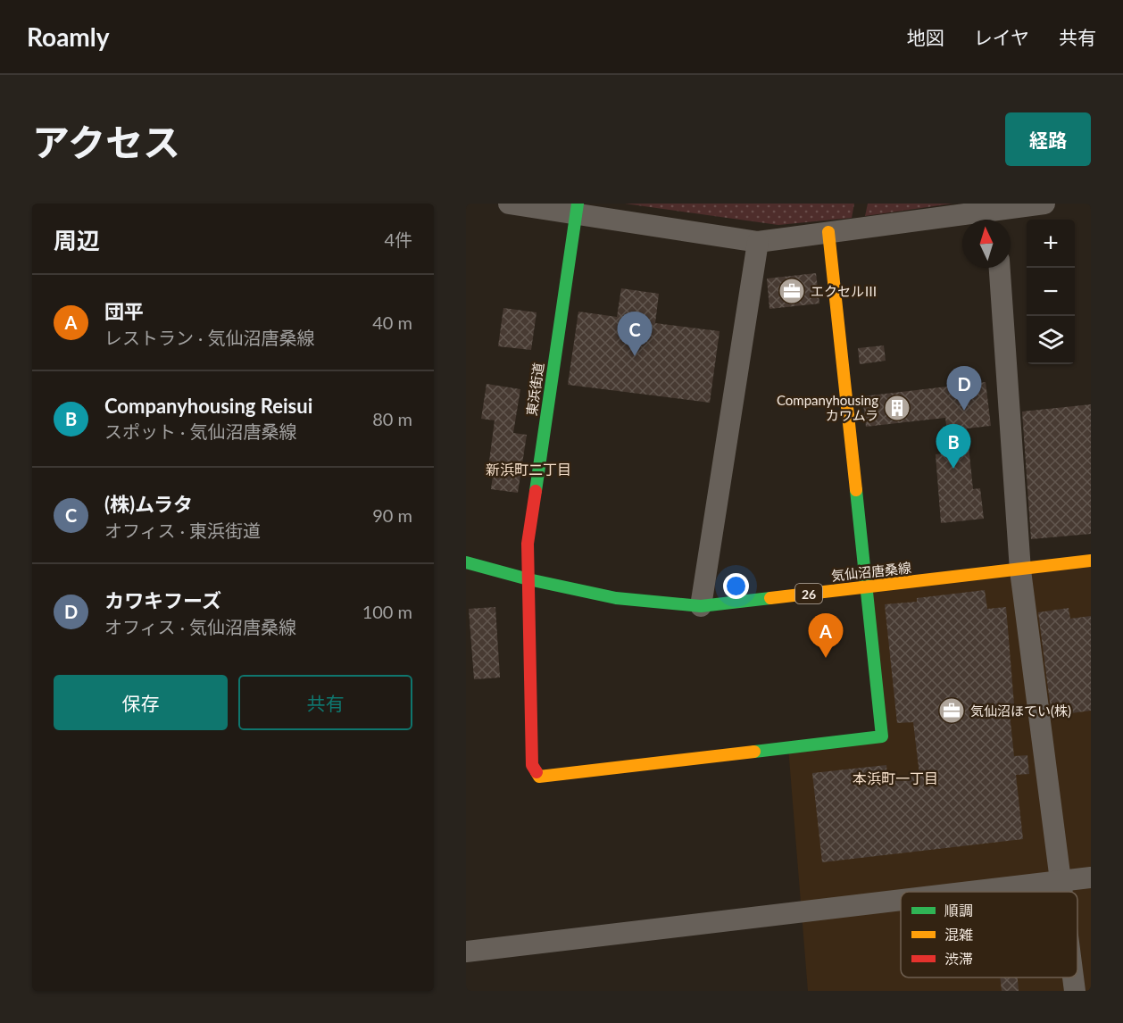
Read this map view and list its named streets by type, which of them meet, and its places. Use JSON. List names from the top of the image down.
{
  "streets": {
    "street": ["東浜街道", "気仙沼唐桑線", "26"]
  },
  "crossings": [
    ["東浜街道", "気仙沼唐桑線"]
  ],
  "districts": ["新浜町二丁目", "本浜町一丁目"],
  "places": {
    "office": ["エクセルⅢ", "気仙沼ほてい(株)"],
    "building": ["Companyhousing カワムラ"]
  },
  "legend": ["順調", "混雑", "渋滞"],
  "north": "top",
  "page": {
    "header": "Roamly",
    "nav": ["地図", "レイヤ", "共有"],
    "title": "アクセス",
    "buttons": [
      "経路",
      ["保存", "共有"]
    ],
    "heading": ["周辺", "4件"],
    "map_buttons": ["+", "−"],
    "list": [
      {
        "mark": "A",
        "name": "団平",
        "note": "レストラン · 気仙沼唐桑線",
        "value": "40 m"
      },
      {
        "mark": "B",
        "name": "Companyhousing Reisui",
        "note": "スポット · 気仙沼唐桑線",
        "value": "80 m"
      },
      {
        "mark": "C",
        "name": "(株)ムラタ",
        "note": "オフィス · 東浜街道",
        "value": "90 m"
      },
      {
        "mark": "D",
        "name": "カワキフーズ",
        "note": "オフィス · 気仙沼唐桑線",
        "value": "100 m"
      }
    ],
    "pins": [
      "C",
      "D",
      "B",
      "A"
    ]
  }
}
